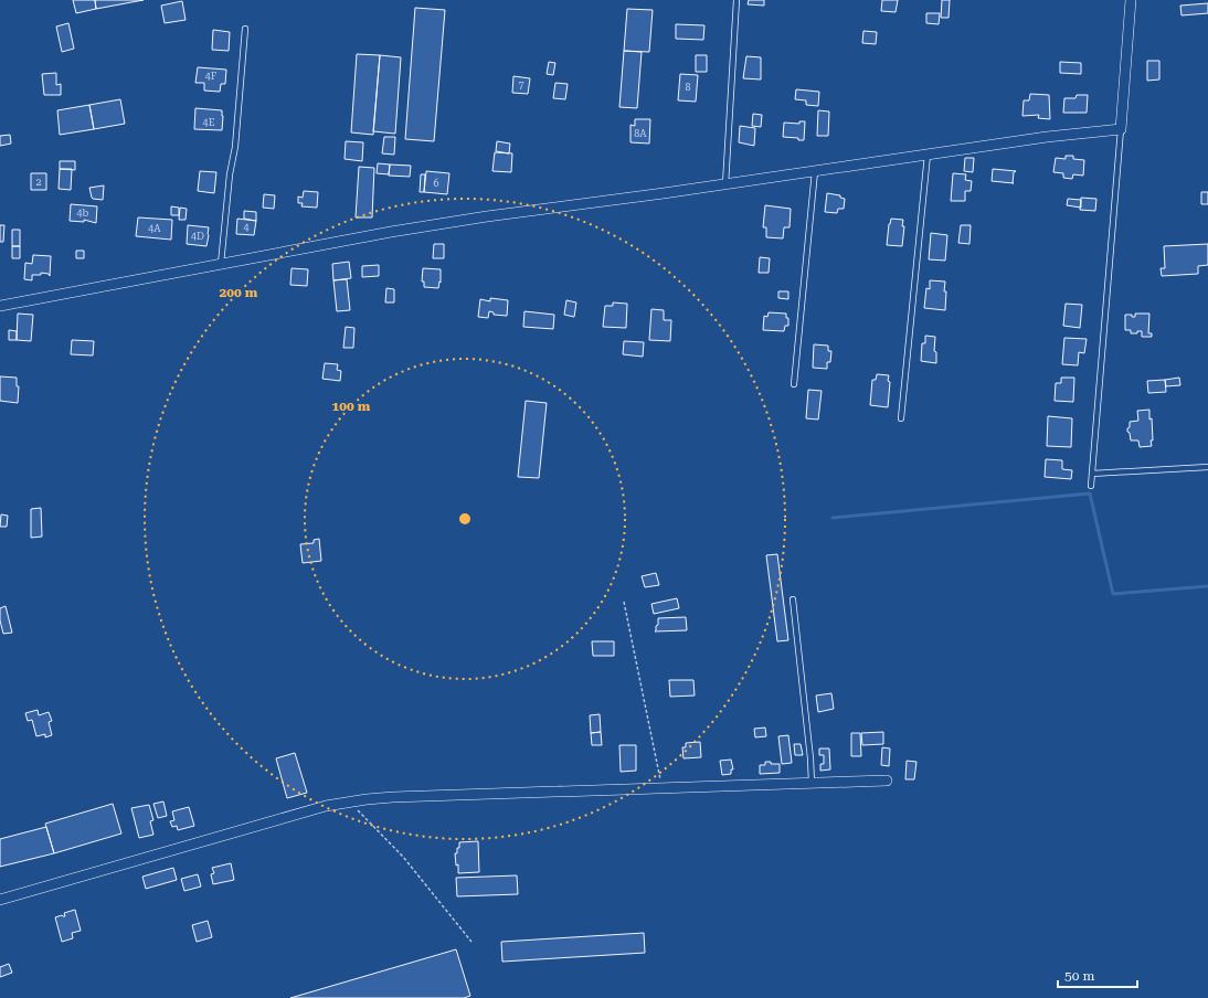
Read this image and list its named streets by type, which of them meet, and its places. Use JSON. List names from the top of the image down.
{
  "house_numbers": [
    "4F",
    "7",
    "8",
    "4E",
    "8A",
    "2",
    "6",
    "4b",
    "4",
    "4A",
    "4D"
  ],
  "scale_bar": "50 m",
  "rings": ["200 m", "100 m"]
}
